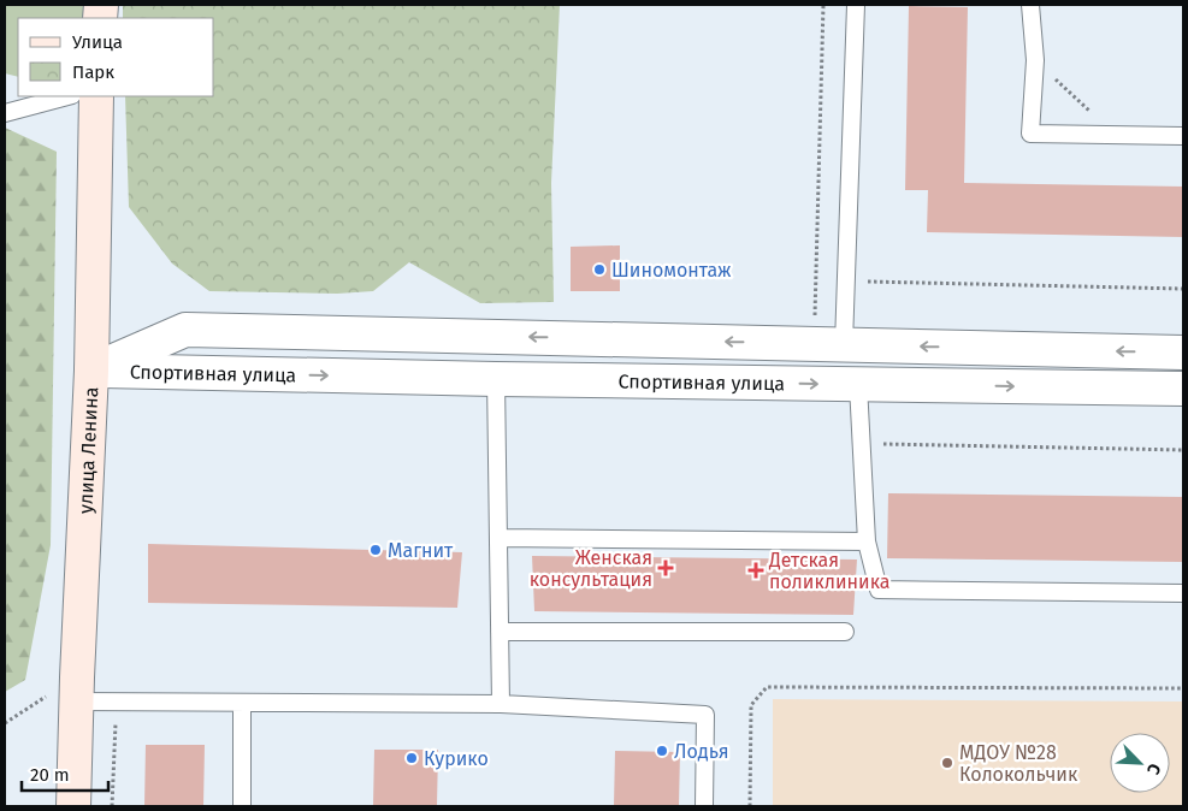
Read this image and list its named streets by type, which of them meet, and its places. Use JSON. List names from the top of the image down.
{
  "streets": {
    "street": ["Спортивная улица", "улица Ленина"]
  },
  "crossings": [
    ["Спортивная улица", "улица Ленина"]
  ],
  "places": {
    "other": [
      "Шиномонтаж",
      "Магнит",
      "Лодья",
      "Курико",
      "МДОУ №28 Колокольчик"
    ],
    "health": ["Женская консультация", "Детская поликлиника"]
  },
  "legend": ["Улица", "Парк"],
  "scale_bar": "20 m",
  "north": "bottom right"
}
